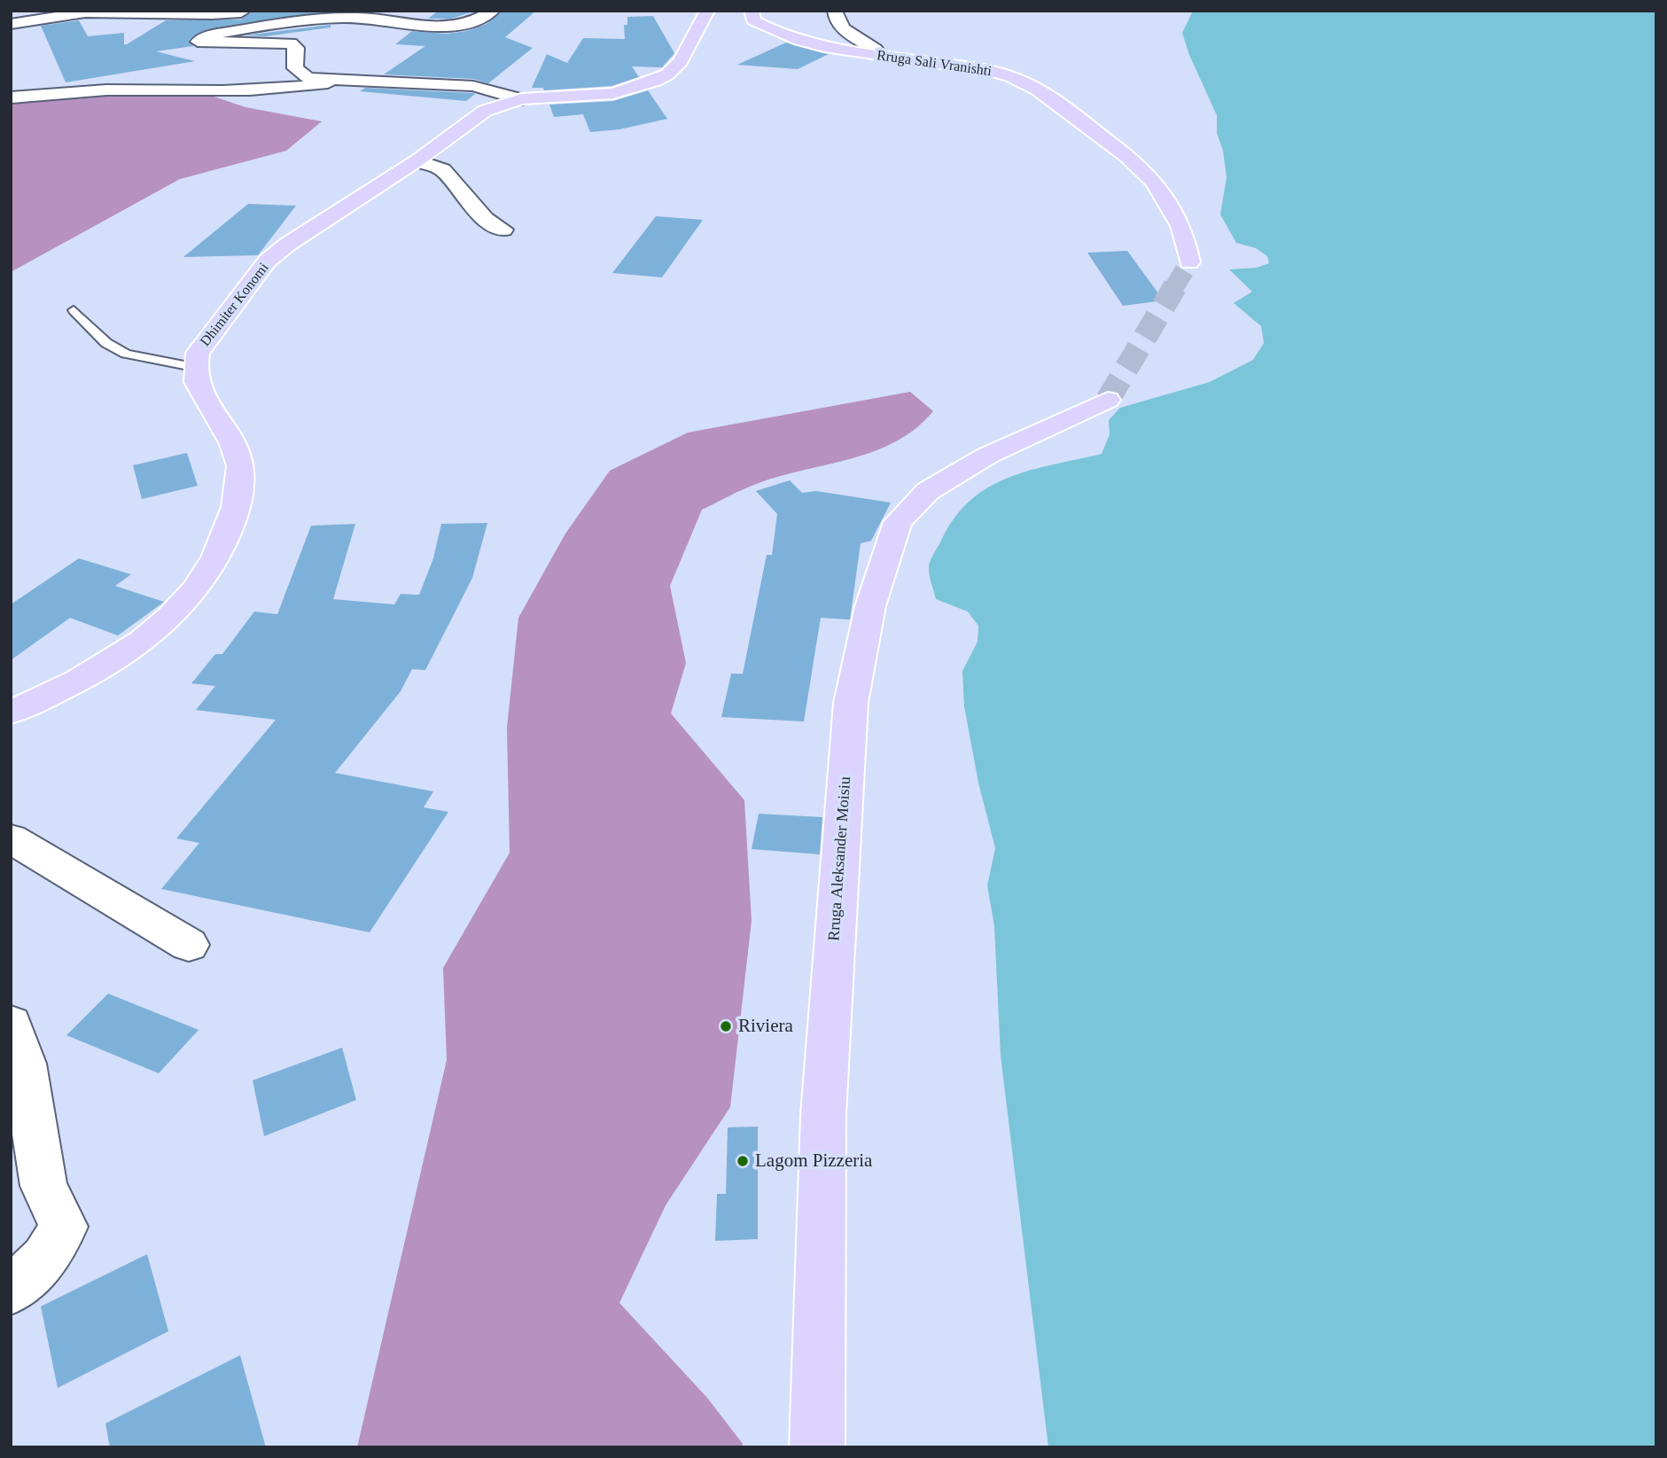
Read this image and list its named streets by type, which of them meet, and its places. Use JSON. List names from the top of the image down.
{
  "streets": {
    "main road": ["Rruga Sali Vranishti", "Dhimiter Konomi", "Rruga Aleksander Moisiu"]
  },
  "places": ["Riviera", "Lagom Pizzeria"]
}
